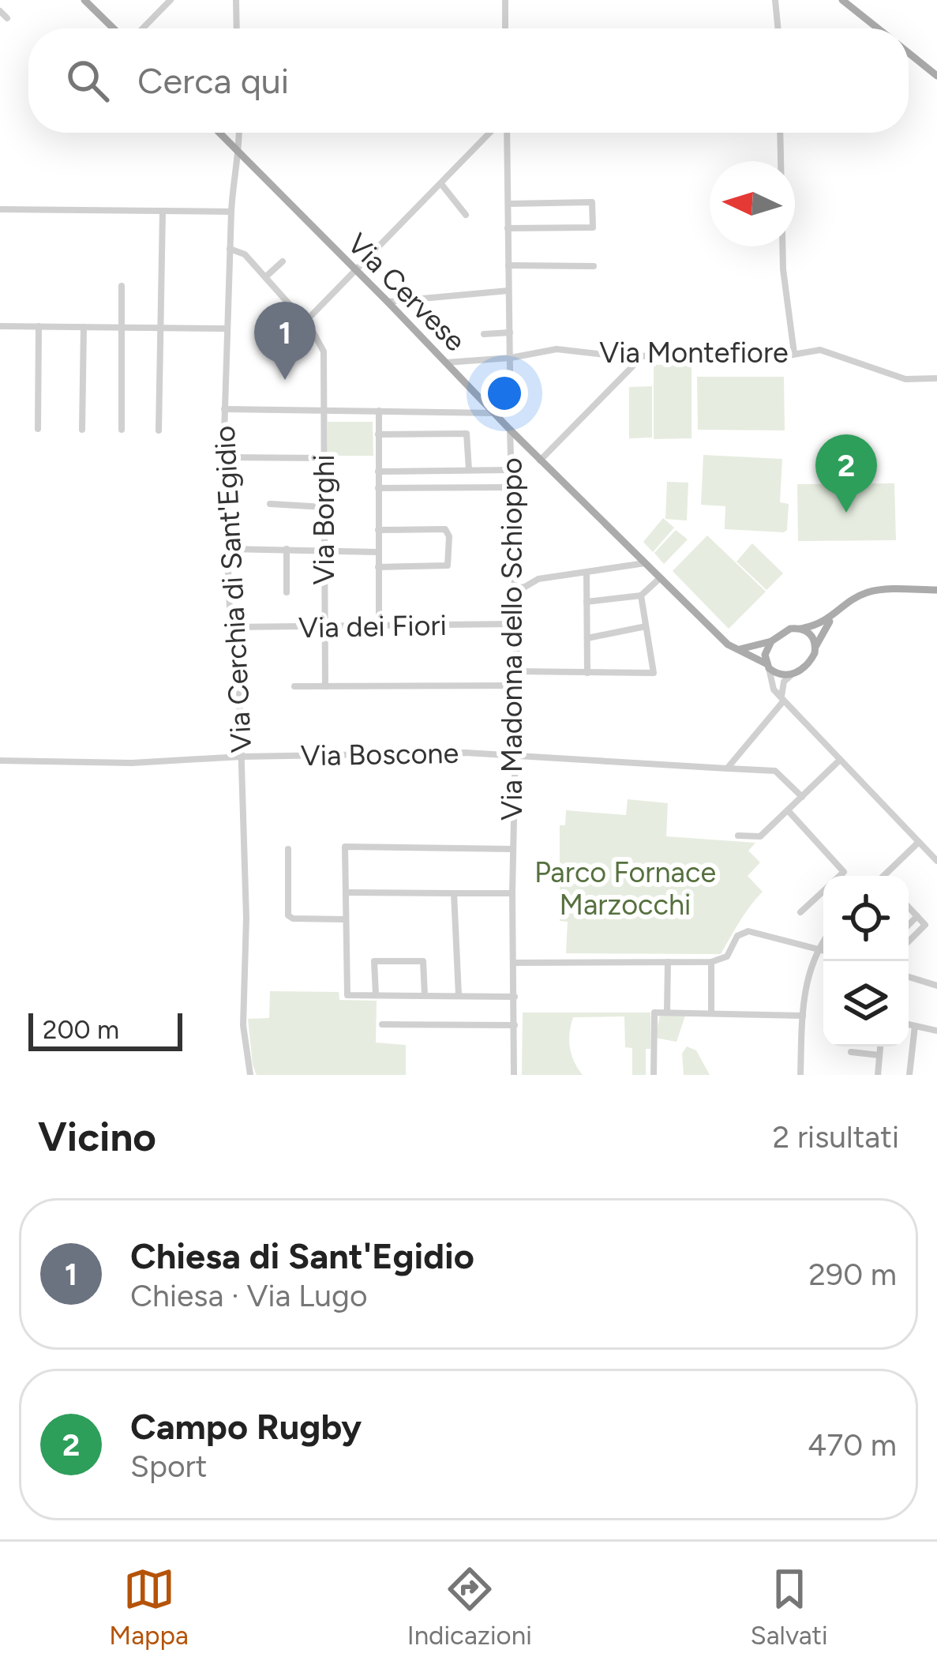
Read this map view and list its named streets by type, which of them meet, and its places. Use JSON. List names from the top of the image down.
{
  "streets": {
    "main road": ["Via Cervese"],
    "street": [
      "Via Montefiore",
      "Via Borghi",
      "Via Cerchia di Sant'Egidio",
      "Via dei Fiori",
      "Via Madonna dello Schioppo",
      "Via Boscone"
    ]
  },
  "crossings": [
    ["Via Cervese", "Via Montefiore"],
    ["Via Cervese", "Via Cerchia di Sant'Egidio"],
    ["Via Cervese", "Via Madonna dello Schioppo"],
    ["Via Borghi", "Via Cerchia di Sant'Egidio"],
    ["Via Borghi", "Via dei Fiori"],
    ["Via Cerchia di Sant'Egidio", "Via dei Fiori"],
    ["Via Cerchia di Sant'Egidio", "Via Boscone"],
    ["Via dei Fiori", "Via Madonna dello Schioppo"],
    ["Via Madonna dello Schioppo", "Via Boscone"]
  ],
  "parks": ["Parco Fornace Marzocchi"],
  "scale_bar": "200 m",
  "north": "left",
  "page": {
    "search": "Cerca qui",
    "pins": ["1", "2"],
    "scale": "200 m",
    "heading": ["Vicino", "2 risultati"],
    "list": [
      {
        "mark": "1",
        "name": "Chiesa di Sant'Egidio",
        "note": "Chiesa · Via Lugo",
        "value": "290 m"
      },
      {
        "mark": "2",
        "name": "Campo Rugby",
        "note": "Sport",
        "value": "470 m"
      }
    ],
    "nav": ["Mappa", "Indicazioni", "Salvati"]
  }
}
